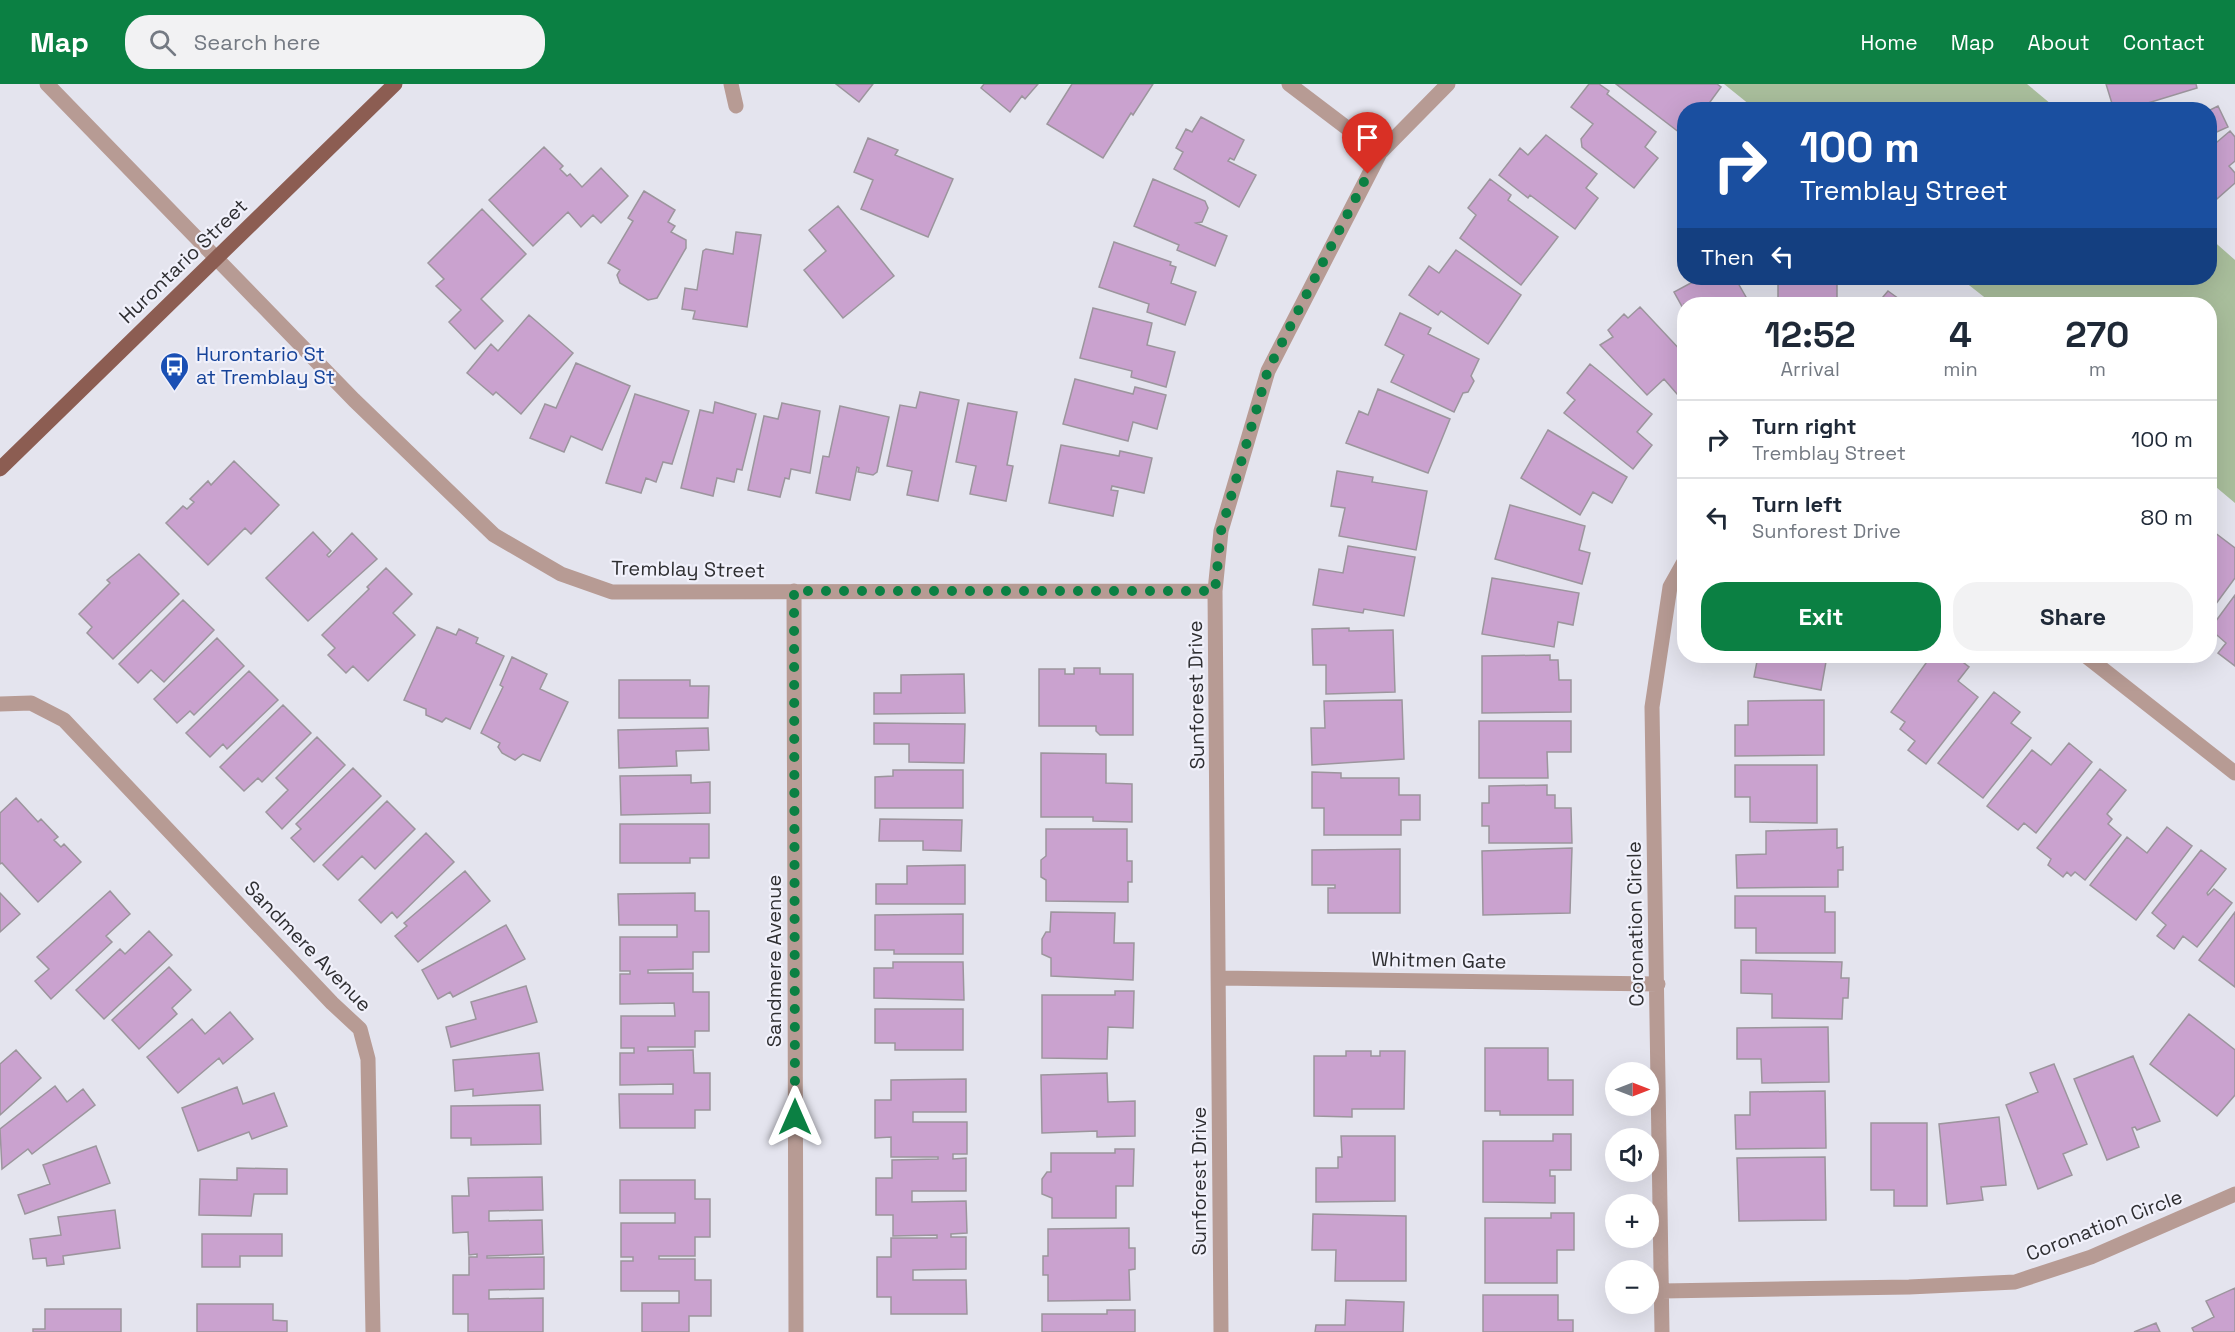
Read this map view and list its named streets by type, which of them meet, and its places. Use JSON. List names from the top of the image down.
{
  "streets": {
    "main road": ["Hurontario Street"],
    "street": [
      "Tremblay Street",
      "Sunforest Drive",
      "Coronation Circle",
      "Sandmere Avenue",
      "Whitmen Gate"
    ]
  },
  "crossings": [
    ["Hurontario Street", "Tremblay Street"],
    ["Tremblay Street", "Sunforest Drive"],
    ["Tremblay Street", "Sandmere Avenue"],
    ["Sunforest Drive", "Whitmen Gate"],
    ["Coronation Circle", "Whitmen Gate"]
  ],
  "places": {
    "bus stop": ["Hurontario St at Tremblay St"]
  },
  "north": "right",
  "page": {
    "header": "Map",
    "search": "Search here",
    "nav": [
      "Home",
      "Map",
      "About",
      "Contact"
    ],
    "turn": ["100 m", "Tremblay Street"],
    "then": "Then",
    "eta": [
      "12:52",
      "Arrival",
      "4",
      "min",
      "270",
      "m"
    ],
    "list": [
      {
        "name": "Turn right",
        "note": "Tremblay Street",
        "value": "100 m"
      },
      {
        "name": "Turn left",
        "note": "Sunforest Drive",
        "value": "80 m"
      }
    ],
    "buttons": ["Exit", "Share"],
    "map_buttons": ["+", "−"]
  }
}
